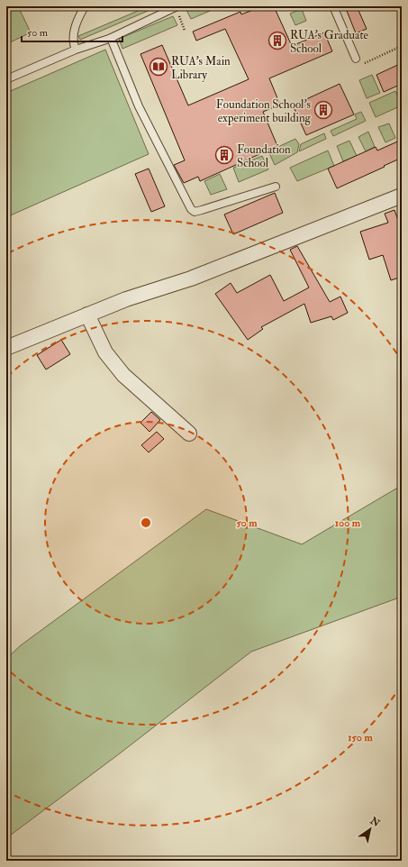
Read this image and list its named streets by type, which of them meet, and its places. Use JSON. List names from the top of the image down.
{
  "places": {
    "building": ["RUA's Graduate School", "Foundation School's experiment building", "Foundation School"],
    "library": ["RUA's Main Library"]
  },
  "scale_bar": "50 m",
  "north": "top right",
  "rings": ["50 m", "100 m", "150 m"]
}
